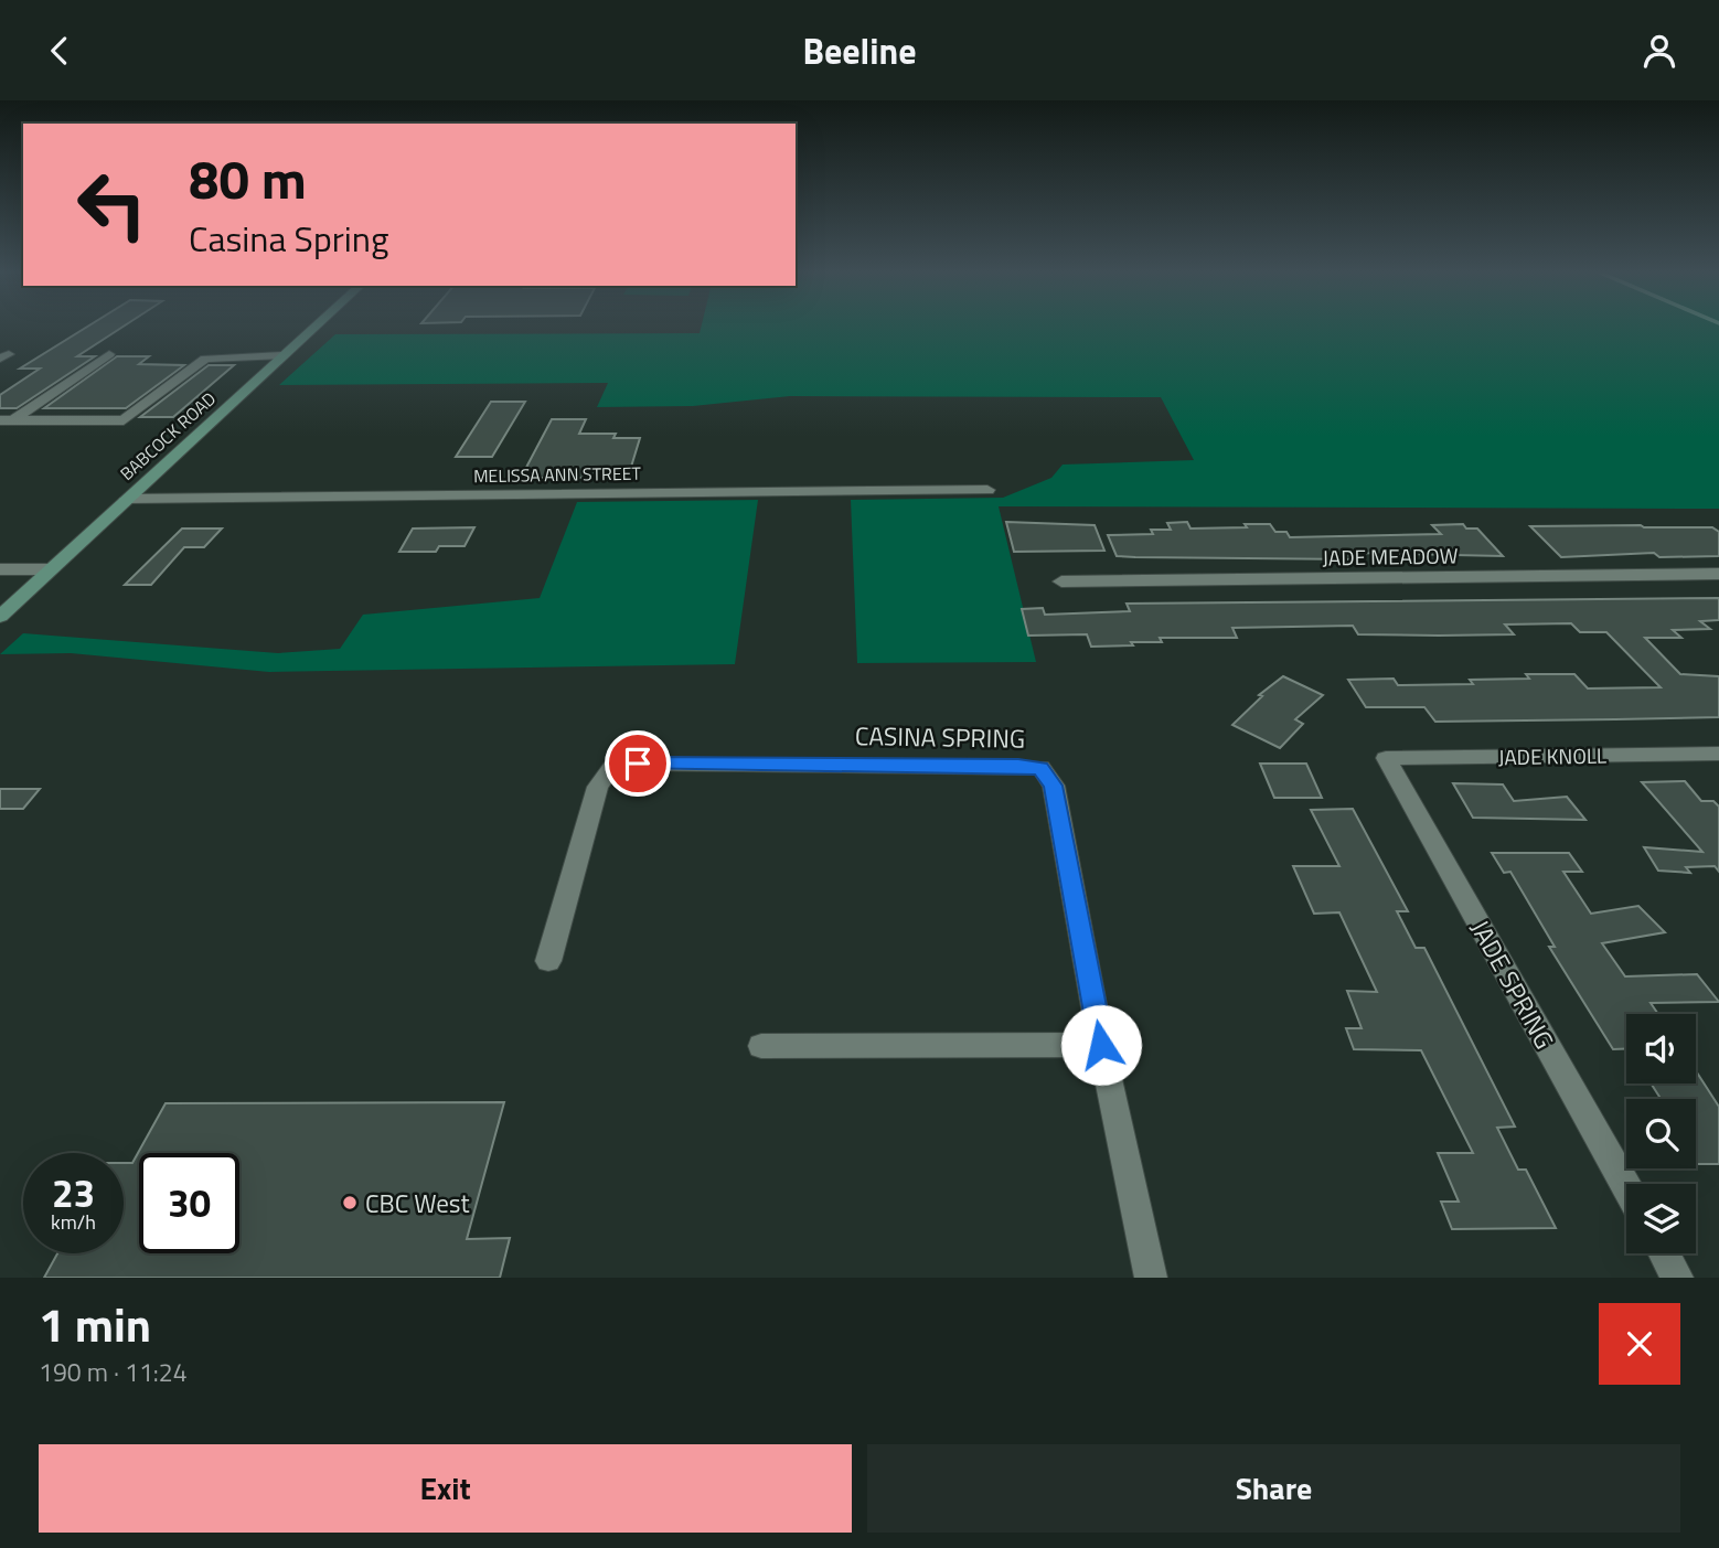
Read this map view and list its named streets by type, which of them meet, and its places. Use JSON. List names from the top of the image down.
{
  "streets": {
    "main road": ["BABCOCK ROAD"],
    "street": [
      "MELISSA ANN STREET",
      "JADE MEADOW",
      "CASINA SPRING",
      "JADE KNOLL",
      "JADE SPRING"
    ]
  },
  "crossings": [
    ["BABCOCK ROAD", "MELISSA ANN STREET"],
    ["JADE KNOLL", "JADE SPRING"]
  ],
  "places": ["CBC West"],
  "page": {
    "header": "Beeline",
    "turn": ["80 m", "Casina Spring"],
    "speed": "23 km/h",
    "limit": "30",
    "heading": ["1 min", "190 m · 11:24"],
    "buttons": ["Exit", "Share"]
  }
}
